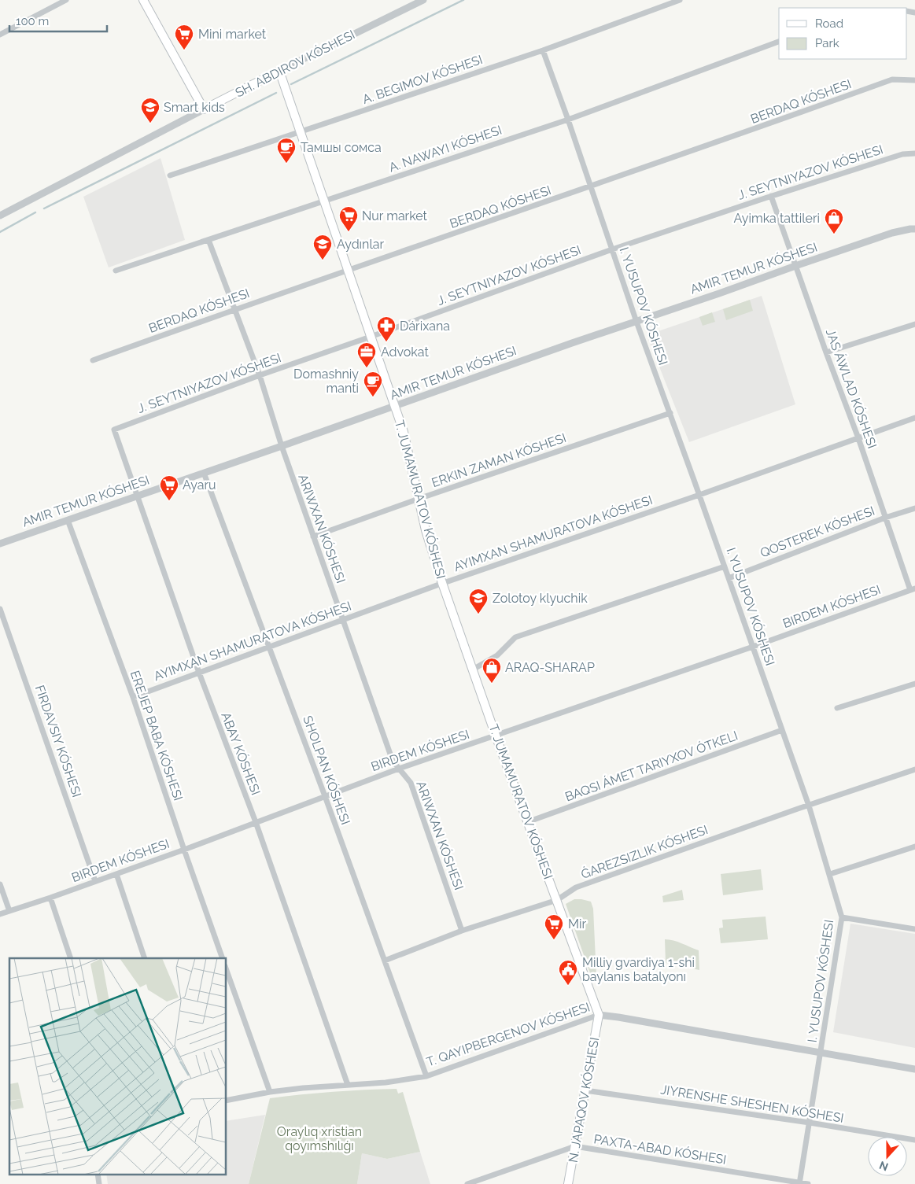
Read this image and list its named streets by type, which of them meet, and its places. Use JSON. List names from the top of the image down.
{
  "streets": {
    "main road": ["SH. ABDIROV KÓSHESI", "T. JUMAMURATOV KÓSHESI", "N. JAPAQOV KÓSHESI"],
    "street": [
      "A. BEGIMOV KÓSHESI",
      "BERDAQ KÓSHESI",
      "J. SEYTNIYAZOV KÓSHESI",
      "AMIR TEMUR KÓSHESI",
      "I. YUSUPOV KÓSHESI",
      "JAS ÁWLAD KÓSHESI",
      "ERKIN ZAMAN KÓSHESI",
      "QOSTEREK KÓSHESI",
      "BIRDEM KÓSHESI",
      "EREJEP BABA KÓSHESI",
      "FIRDAVSIY KÓSHESI",
      "ABAY KÓSHESI",
      "SHOLPAN KÓSHESI",
      "ǴAREZSIZLIK KÓSHESI",
      "JIYRENSHE SHESHEN KÓSHESI",
      "PAXTA-ABAD KÓSHESI"
    ]
  },
  "crossings": [
    ["SH. ABDIROV KÓSHESI", "T. JUMAMURATOV KÓSHESI"],
    ["A. BEGIMOV KÓSHESI", "I. YUSUPOV KÓSHESI"],
    ["A. BEGIMOV KÓSHESI", "T. JUMAMURATOV KÓSHESI"],
    ["BERDAQ KÓSHESI", "I. YUSUPOV KÓSHESI"],
    ["BERDAQ KÓSHESI", "T. JUMAMURATOV KÓSHESI"],
    ["J. SEYTNIYAZOV KÓSHESI", "I. YUSUPOV KÓSHESI"],
    ["J. SEYTNIYAZOV KÓSHESI", "JAS ÁWLAD KÓSHESI"],
    ["J. SEYTNIYAZOV KÓSHESI", "T. JUMAMURATOV KÓSHESI"],
    ["J. SEYTNIYAZOV KÓSHESI", "ABAY KÓSHESI"],
    ["AMIR TEMUR KÓSHESI", "I. YUSUPOV KÓSHESI"],
    ["AMIR TEMUR KÓSHESI", "JAS ÁWLAD KÓSHESI"],
    ["AMIR TEMUR KÓSHESI", "T. JUMAMURATOV KÓSHESI"],
    ["AMIR TEMUR KÓSHESI", "EREJEP BABA KÓSHESI"],
    ["AMIR TEMUR KÓSHESI", "ABAY KÓSHESI"],
    ["AMIR TEMUR KÓSHESI", "SHOLPAN KÓSHESI"],
    ["I. YUSUPOV KÓSHESI", "ERKIN ZAMAN KÓSHESI"],
    ["I. YUSUPOV KÓSHESI", "QOSTEREK KÓSHESI"],
    ["I. YUSUPOV KÓSHESI", "BIRDEM KÓSHESI"],
    ["I. YUSUPOV KÓSHESI", "ǴAREZSIZLIK KÓSHESI"],
    ["I. YUSUPOV KÓSHESI", "JIYRENSHE SHESHEN KÓSHESI"],
    ["I. YUSUPOV KÓSHESI", "PAXTA-ABAD KÓSHESI"],
    ["JAS ÁWLAD KÓSHESI", "QOSTEREK KÓSHESI"],
    ["JAS ÁWLAD KÓSHESI", "BIRDEM KÓSHESI"],
    ["ERKIN ZAMAN KÓSHESI", "T. JUMAMURATOV KÓSHESI"],
    ["T. JUMAMURATOV KÓSHESI", "BIRDEM KÓSHESI"],
    ["T. JUMAMURATOV KÓSHESI", "ǴAREZSIZLIK KÓSHESI"],
    ["T. JUMAMURATOV KÓSHESI", "N. JAPAQOV KÓSHESI"],
    ["BIRDEM KÓSHESI", "EREJEP BABA KÓSHESI"],
    ["BIRDEM KÓSHESI", "FIRDAVSIY KÓSHESI"],
    ["BIRDEM KÓSHESI", "ABAY KÓSHESI"],
    ["BIRDEM KÓSHESI", "SHOLPAN KÓSHESI"],
    ["SHOLPAN KÓSHESI", "ǴAREZSIZLIK KÓSHESI"],
    ["N. JAPAQOV KÓSHESI", "JIYRENSHE SHESHEN KÓSHESI"],
    ["N. JAPAQOV KÓSHESI", "PAXTA-ABAD KÓSHESI"]
  ],
  "parks": ["Oraylıq xristian qoyımshılıǵı"],
  "places": {
    "supermarket": [
      "Mini market",
      "Nur market",
      "Ayaru",
      "Mir"
    ],
    "school or university": ["Smart kids", "Aydınlar", "Zolotoy klyuchik"],
    "cafe": ["Тамшы сомса", "Domashniy manti"],
    "shop": ["Ayimka tattileri", "ARAQ-SHARAP"],
    "pharmacy": ["Dárixana"],
    "office": ["Advokat"],
    "public building": ["Milliy gvardiya 1-shi baylanıs batalyonı"]
  },
  "legend": ["Road", "Park"],
  "scale_bar": "100 m",
  "north": "bottom"
}
